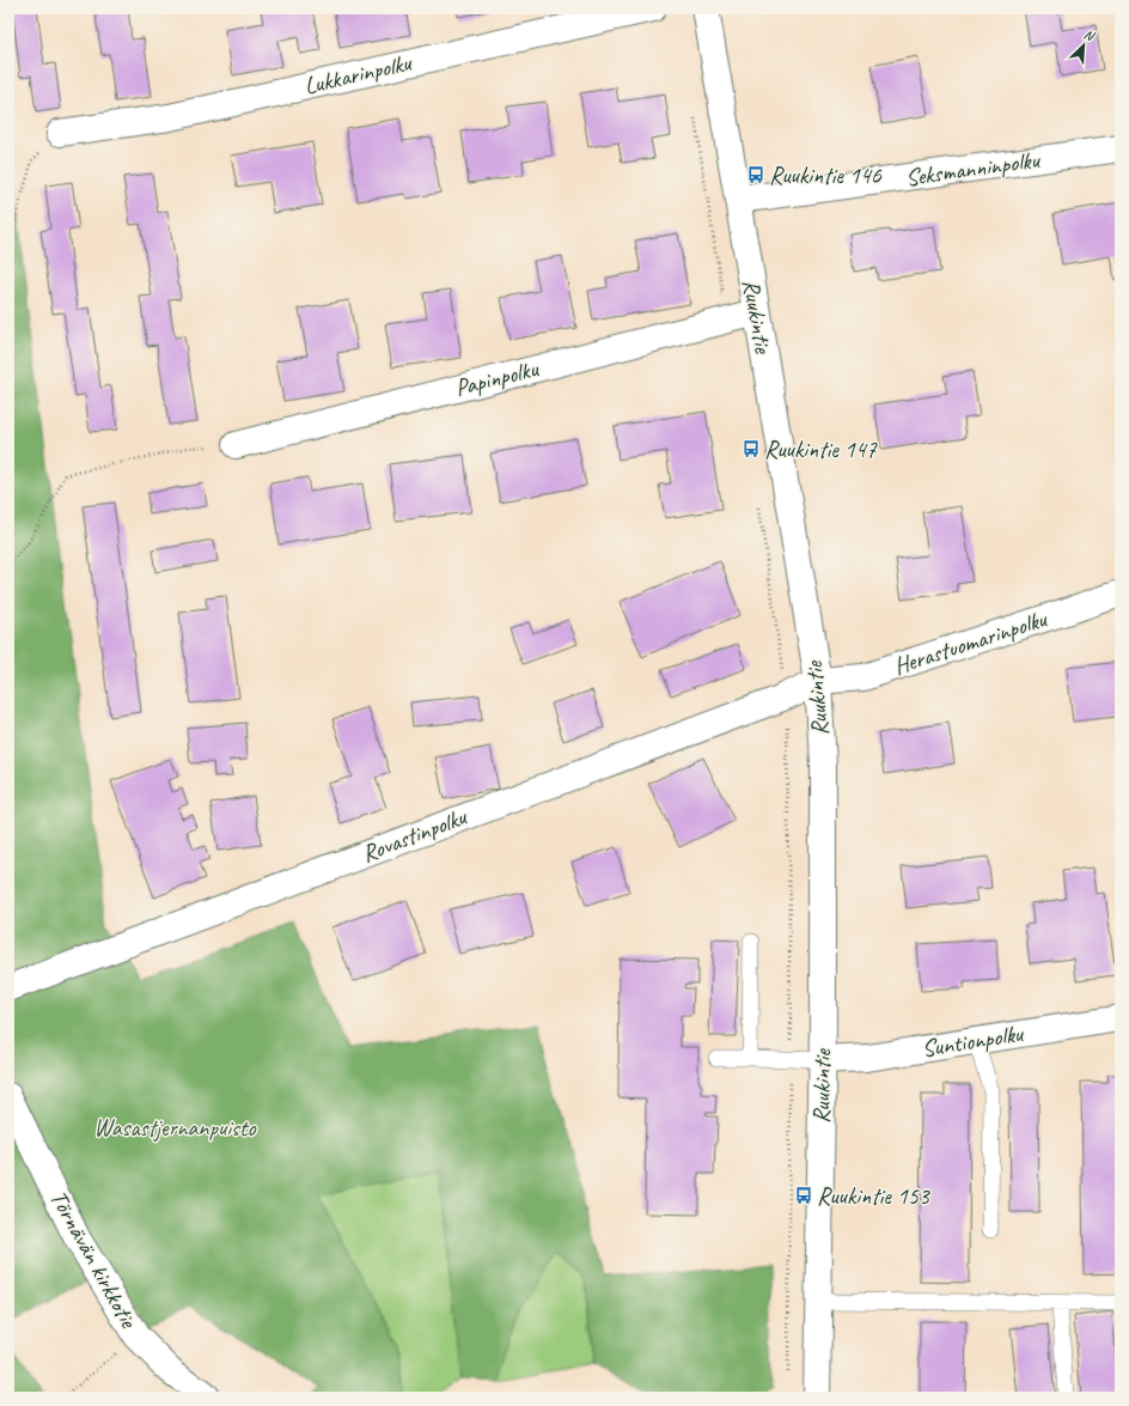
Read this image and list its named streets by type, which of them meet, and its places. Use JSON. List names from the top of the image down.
{
  "streets": {
    "street": [
      "Lukkarinpolku",
      "Seksmanninpolku",
      "Ruukintie",
      "Papinpolku",
      "Herastuomarinpolku",
      "Rovastinpolku",
      "Suntionpolku",
      "Törnävän kirkkotie"
    ]
  },
  "crossings": [
    ["Seksmanninpolku", "Ruukintie"],
    ["Ruukintie", "Papinpolku"],
    ["Ruukintie", "Herastuomarinpolku"],
    ["Ruukintie", "Rovastinpolku"],
    ["Ruukintie", "Suntionpolku"],
    ["Herastuomarinpolku", "Rovastinpolku"]
  ],
  "parks": ["Wasastjernanpuisto"],
  "places": {
    "bus stop": ["Ruukintie 146", "Ruukintie 147", "Ruukintie 153"]
  },
  "north": "top right"
}
